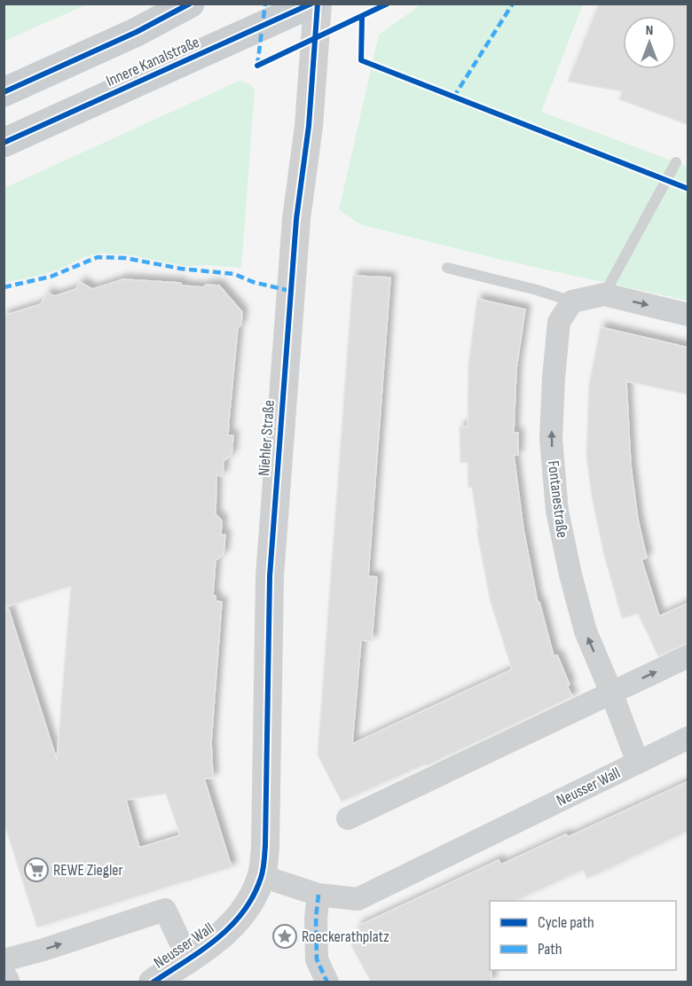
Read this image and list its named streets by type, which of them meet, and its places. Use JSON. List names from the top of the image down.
{
  "streets": {
    "main road": ["Innere Kanalstraße"],
    "street": ["Niehler Straße", "Fontanestraße", "Neusser Wall"]
  },
  "crossings": [
    ["Niehler Straße", "Neusser Wall"],
    ["Fontanestraße", "Neusser Wall"]
  ],
  "one_way": ["Fontanestraße"],
  "places": {
    "supermarket": ["REWE Ziegler"],
    "place": ["Roeckerathplatz"]
  },
  "legend": ["Cycle path", "Path"],
  "north": "top"
}
